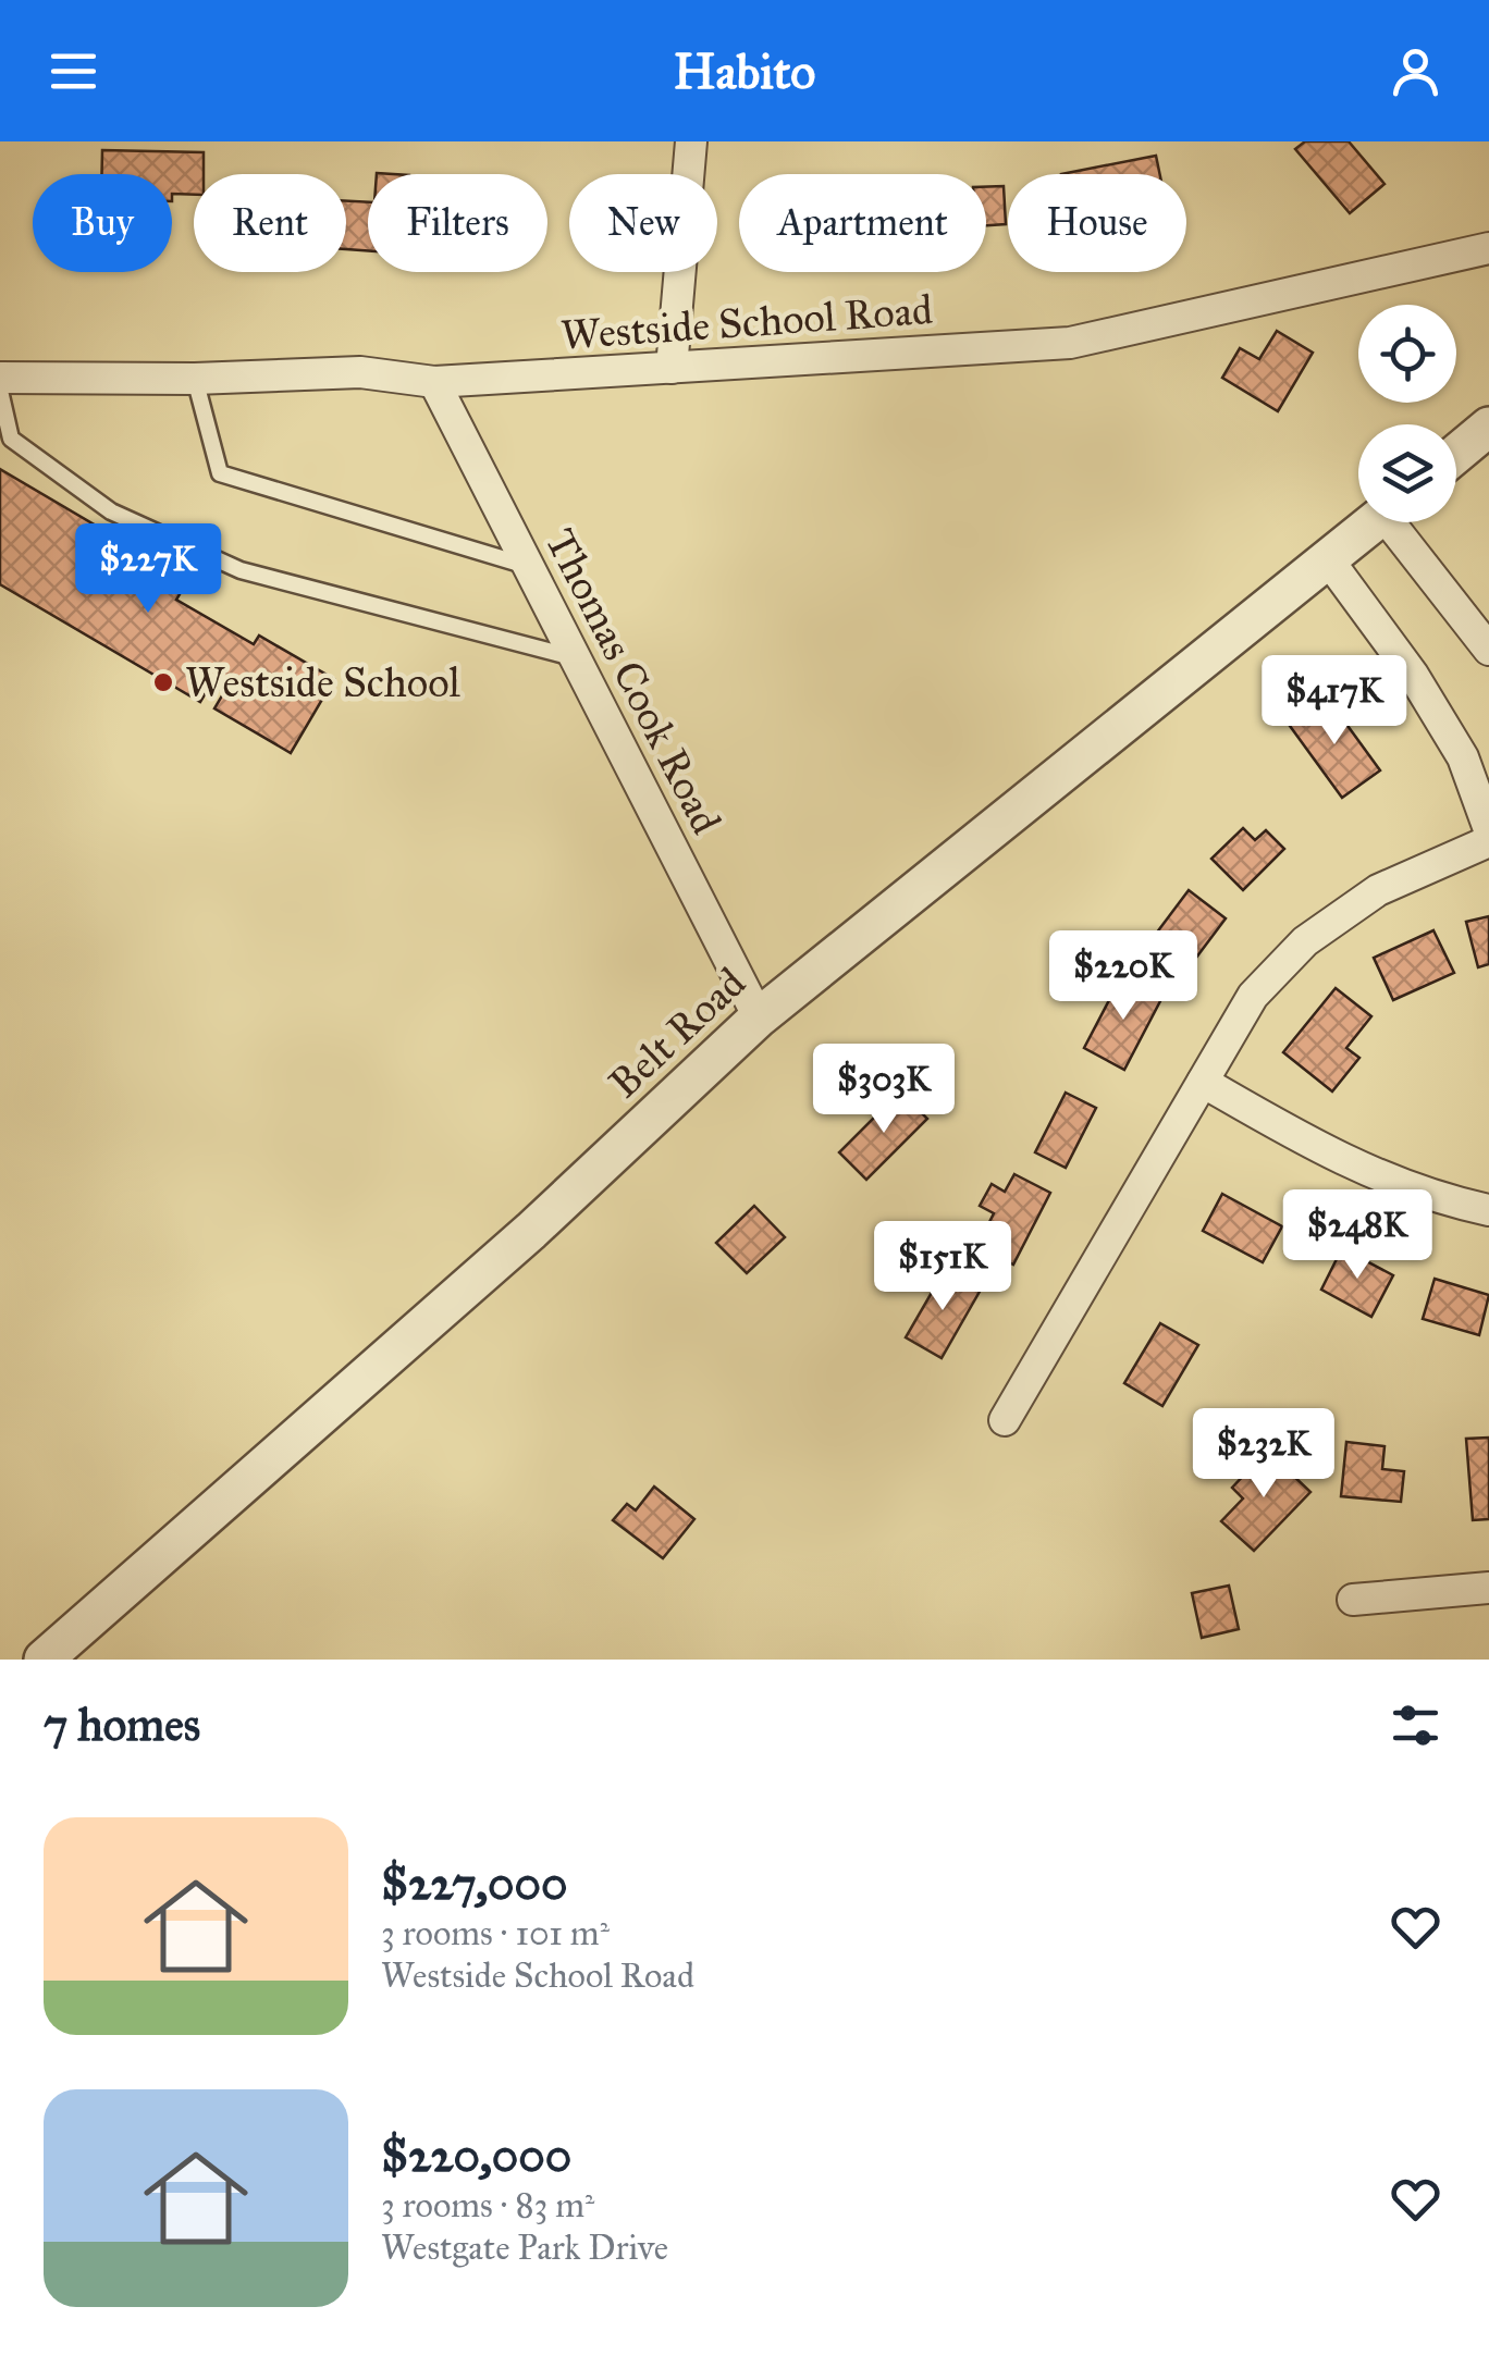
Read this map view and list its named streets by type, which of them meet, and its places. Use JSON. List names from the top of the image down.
{
  "streets": {
    "street": ["Westside School Road", "Thomas Cook Road", "Belt Road"]
  },
  "crossings": [
    ["Westside School Road", "Thomas Cook Road"],
    ["Thomas Cook Road", "Belt Road"]
  ],
  "places": ["Westside School"],
  "page": {
    "header": "Habito",
    "chip": [
      "Buy",
      "Rent",
      "Filters",
      "New",
      "Apartment",
      "House"
    ],
    "price": [
      "$227K",
      "$417K",
      "$220K",
      "$303K",
      "$248K",
      "$151K",
      "$232K"
    ],
    "heading": "7 homes",
    "list": [
      {
        "name": "$227,000",
        "note": "3 rooms · 101 m² · Westside School Road"
      },
      {
        "name": "$220,000",
        "note": "3 rooms · 83 m² · Westgate Park Drive"
      }
    ]
  }
}
